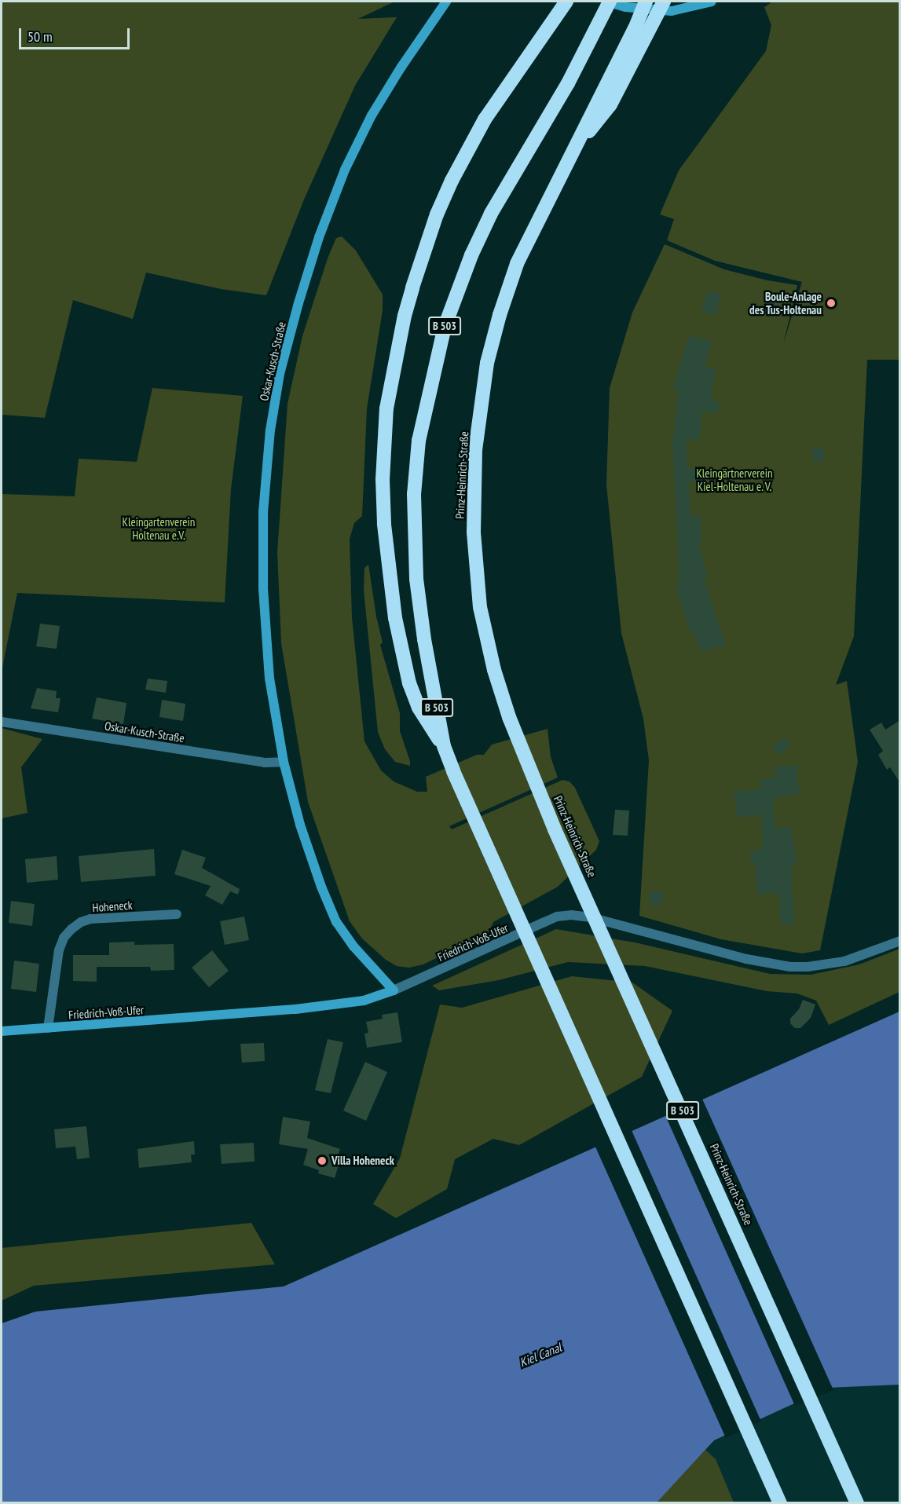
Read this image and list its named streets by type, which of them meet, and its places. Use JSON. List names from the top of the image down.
{
  "streets": {
    "highway": ["B 503", "Prinz-Heinrich-Straße"],
    "street": ["Oskar-Kusch-Straße", "Hoheneck", "Friedrich-Voß-Ufer"]
  },
  "crossings": [
    ["Oskar-Kusch-Straße", "Friedrich-Voß-Ufer"],
    ["Hoheneck", "Friedrich-Voß-Ufer"]
  ],
  "water": ["Kiel Canal"],
  "parks": ["Kleingärtnerverein Kiel-Holtenau e. V.", "Kleingartenverein Holtenau e.V."],
  "places": ["Boule-Anlage des Tus-Holtenau", "Villa Hoheneck"],
  "scale_bar": "50 m"
}
